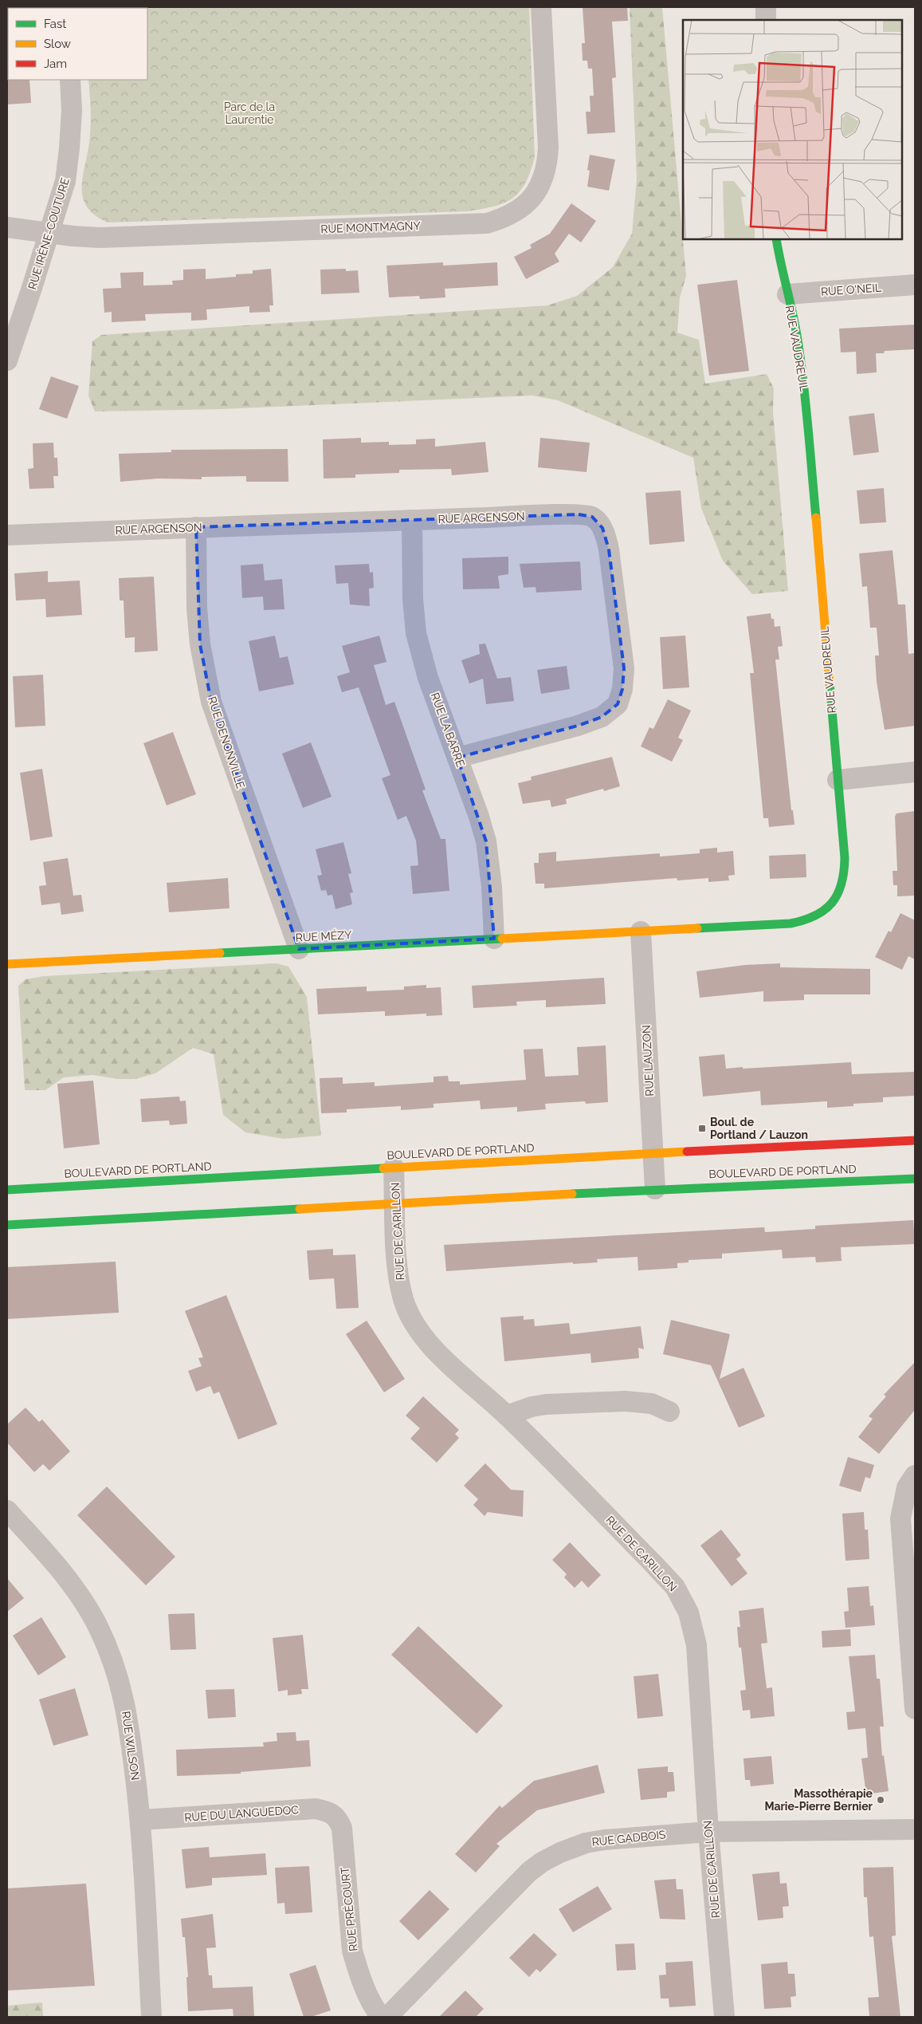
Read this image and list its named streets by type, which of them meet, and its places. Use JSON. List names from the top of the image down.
{
  "streets": {
    "main road": ["RUE VAUDREUIL", "RUE MÉZY", "BOULEVARD DE PORTLAND"],
    "street": [
      "RUE MONTMAGNY",
      "RUE IRÈNE-COUTURE",
      "RUE O'NEIL",
      "RUE ARGENSON",
      "RUE LA BARRE",
      "RUE DENONVILLE",
      "RUE LAUZON",
      "RUE DE CARILLON",
      "RUE WILSON",
      "RUE DU LANGUEDOC",
      "RUE GADBOIS",
      "RUE PRÉCOURT"
    ]
  },
  "crossings": [
    ["RUE MONTMAGNY", "RUE IRÈNE-COUTURE"],
    ["RUE O'NEIL", "RUE VAUDREUIL"],
    ["RUE VAUDREUIL", "RUE MÉZY"],
    ["RUE VAUDREUIL", "RUE LAUZON"],
    ["RUE ARGENSON", "RUE LA BARRE"],
    ["RUE ARGENSON", "RUE DENONVILLE"],
    ["RUE LA BARRE", "RUE MÉZY"],
    ["RUE DENONVILLE", "RUE MÉZY"],
    ["RUE MÉZY", "RUE LAUZON"],
    ["RUE LAUZON", "BOULEVARD DE PORTLAND"],
    ["BOULEVARD DE PORTLAND", "RUE DE CARILLON"],
    ["RUE DE CARILLON", "RUE GADBOIS"],
    ["RUE WILSON", "RUE DU LANGUEDOC"],
    ["RUE DU LANGUEDOC", "RUE PRÉCOURT"]
  ],
  "parks": ["Parc de la Laurentie"],
  "places": {
    "transit": ["Boul. de Portland / Lauzon"],
    "other": ["Massothérapie Marie-Pierre Bernier"]
  },
  "legend": ["Fast", "Slow", "Jam"]
}
